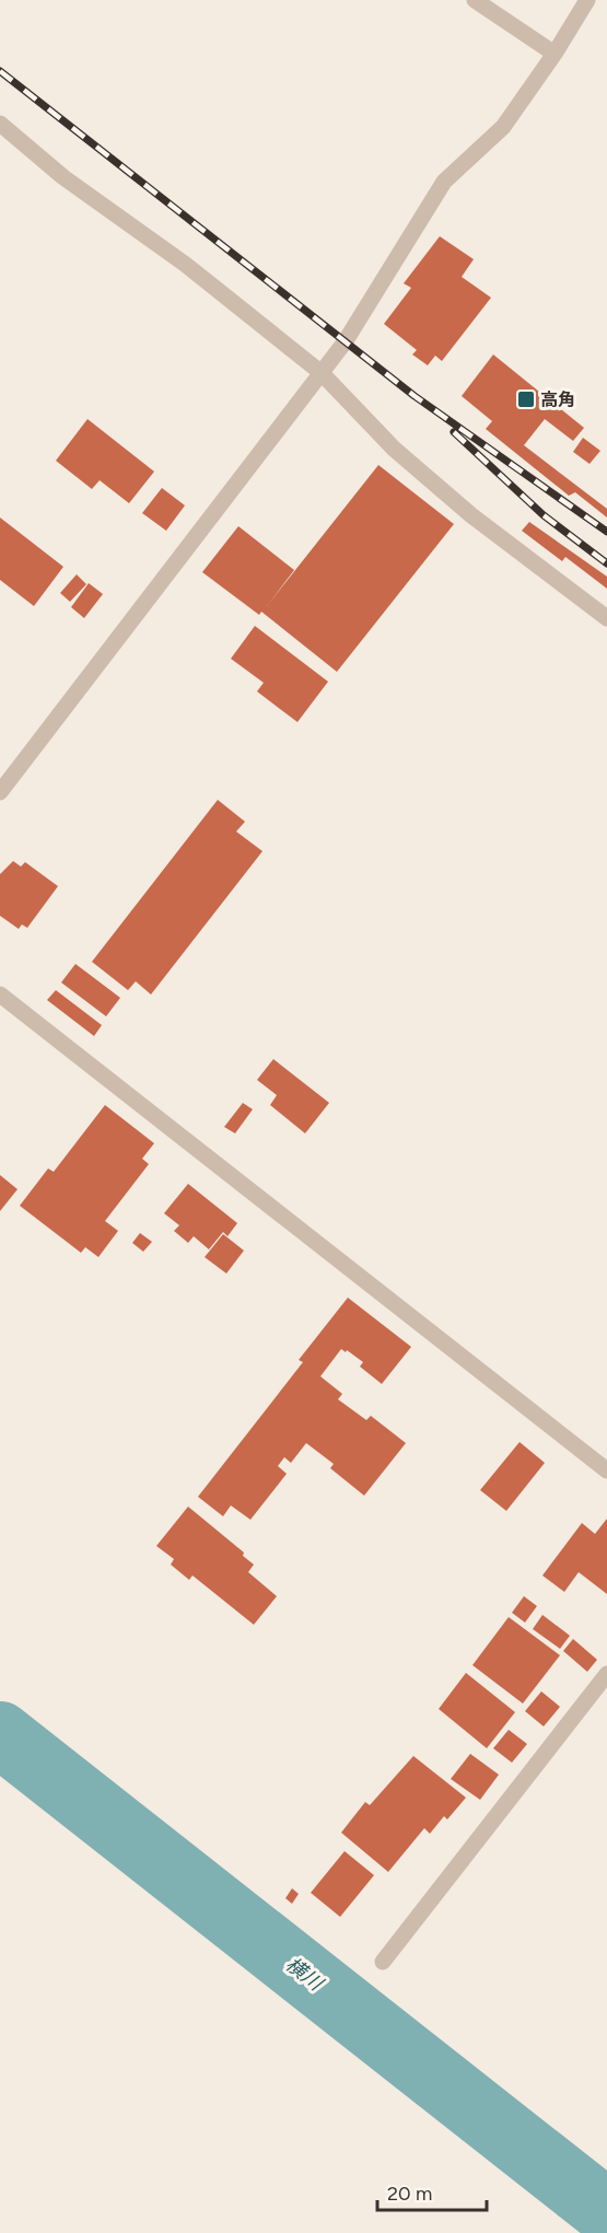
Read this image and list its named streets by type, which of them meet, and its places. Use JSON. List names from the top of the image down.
{
  "water": ["横川"],
  "places": {
    "transit": ["高角"]
  },
  "scale_bar": "20 m"
}
